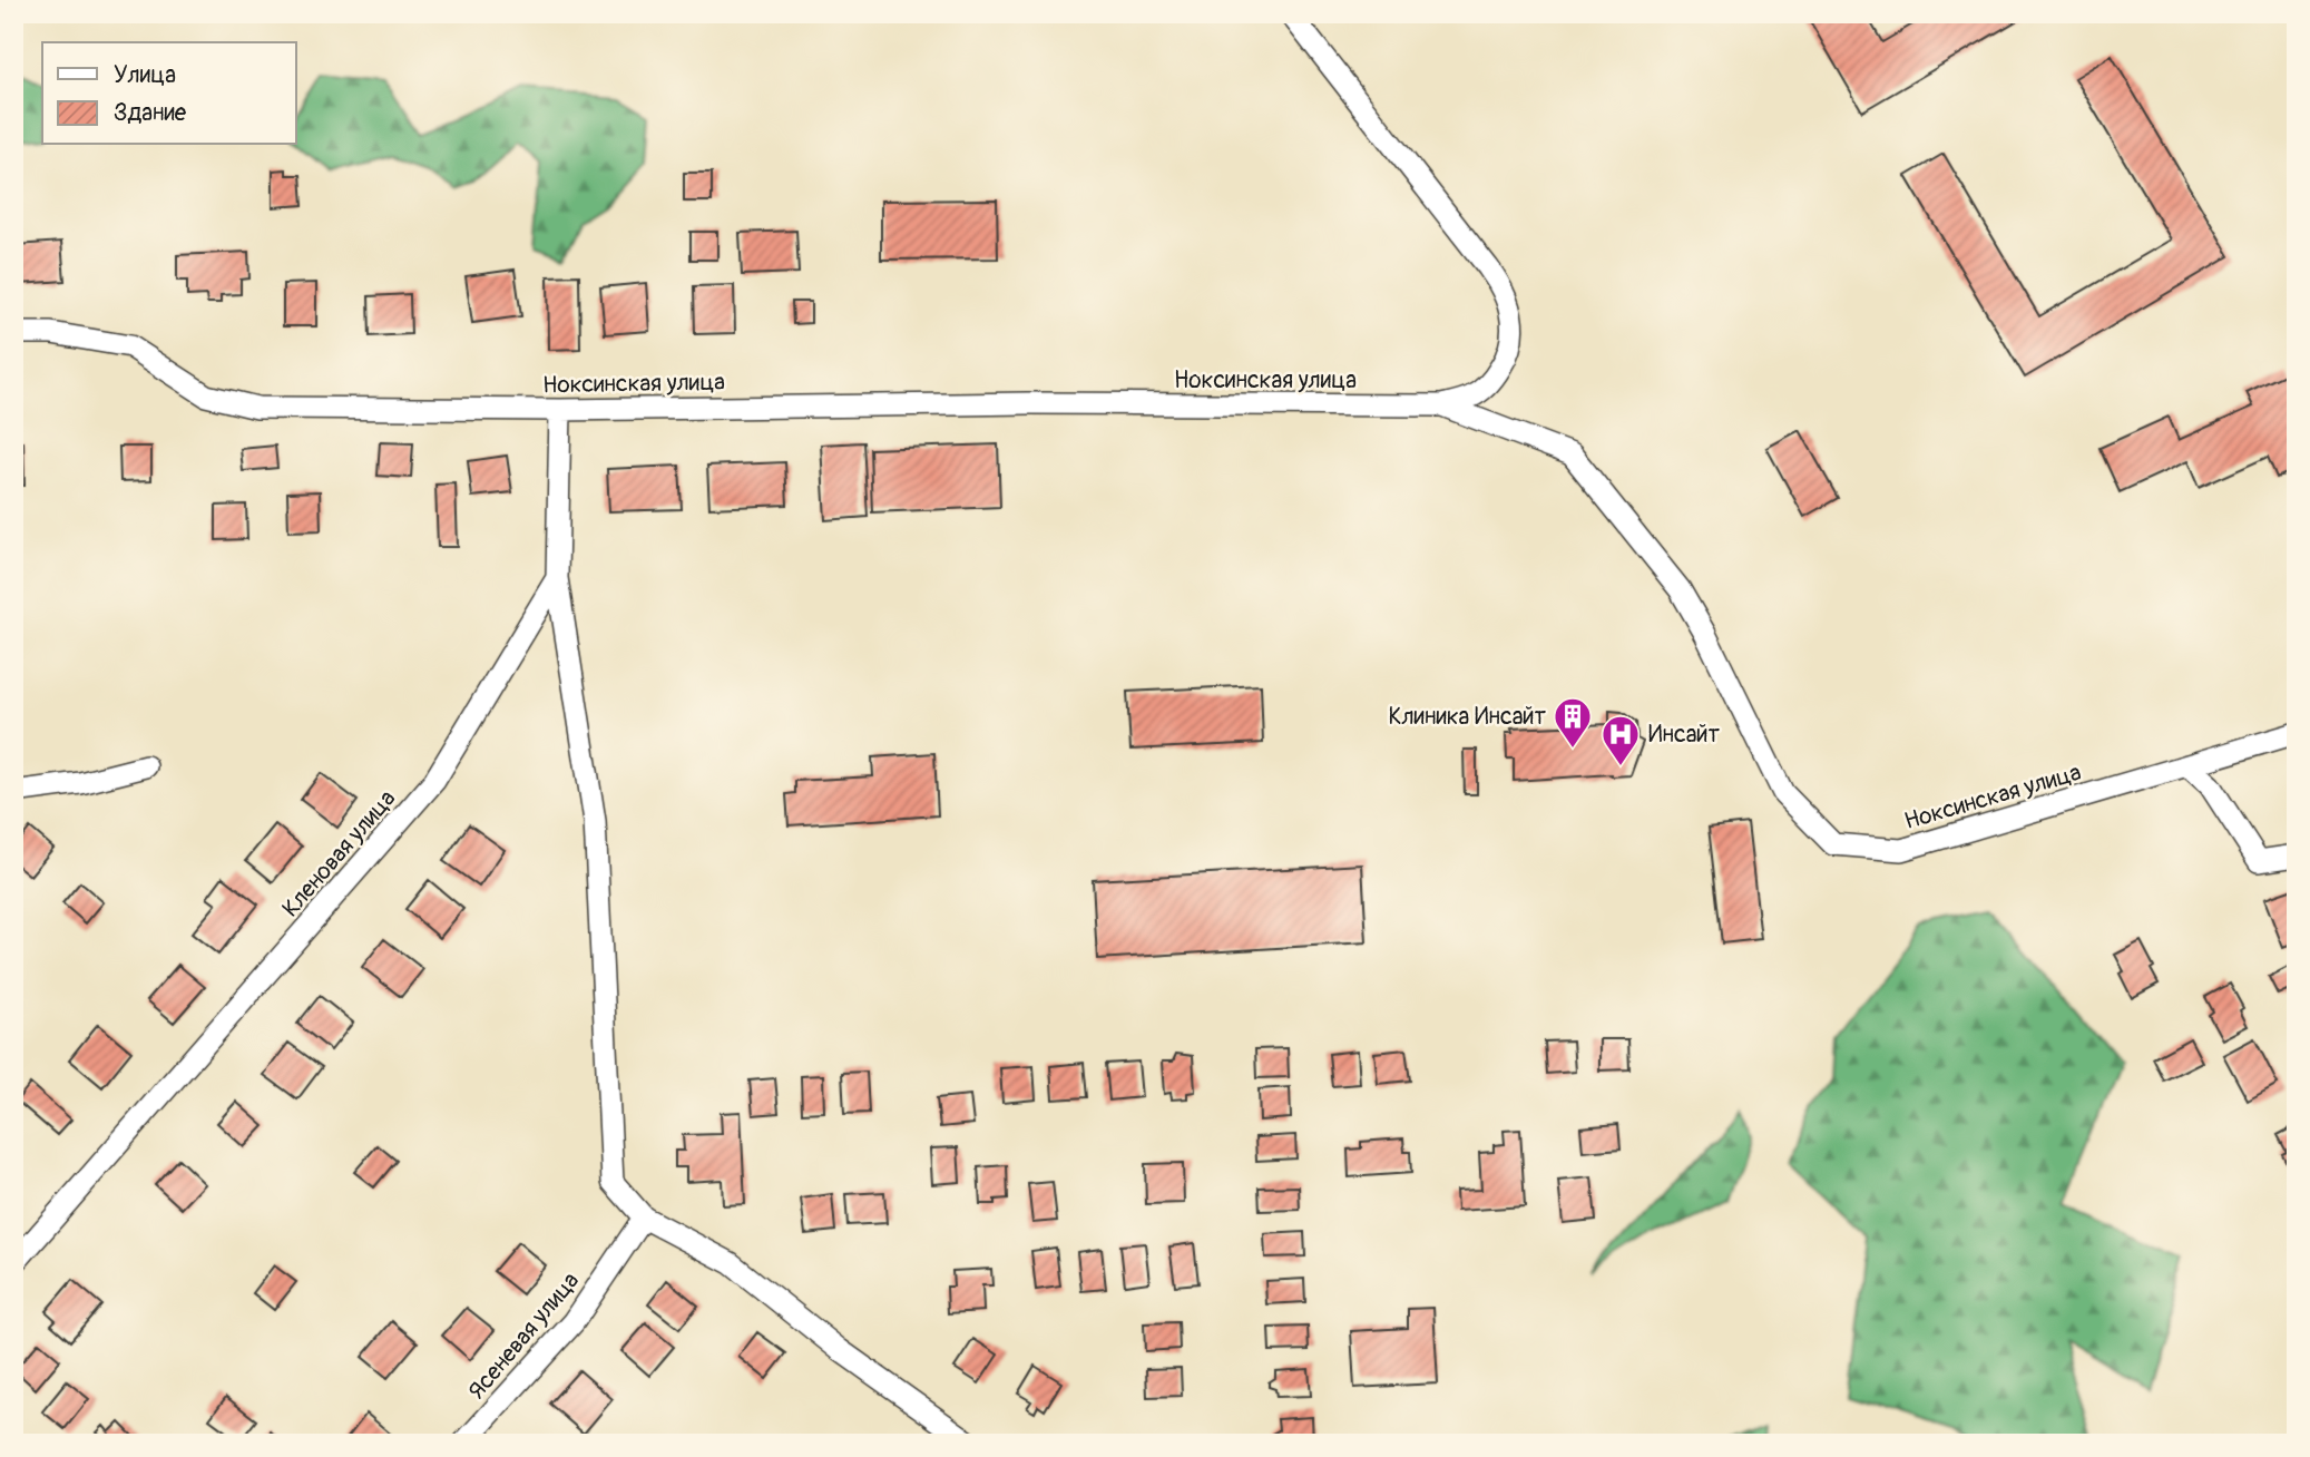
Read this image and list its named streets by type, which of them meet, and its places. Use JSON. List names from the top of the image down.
{
  "streets": {
    "street": ["Ноксинская улица", "Кленовая улица", "Ясеневая улица"]
  },
  "places": {
    "building": ["Клиника Инсайт"],
    "hospital": ["Инсайт"]
  },
  "legend": ["Улица", "Здание"]
}
